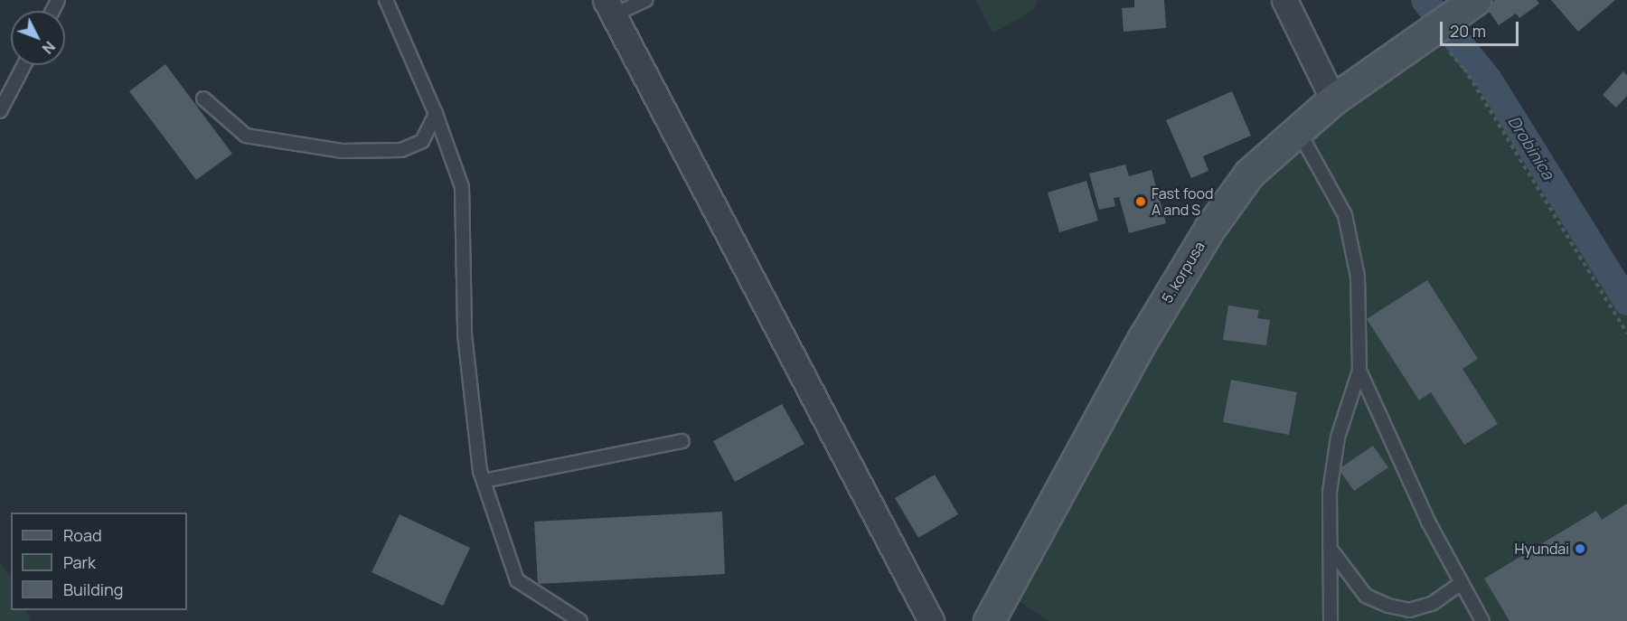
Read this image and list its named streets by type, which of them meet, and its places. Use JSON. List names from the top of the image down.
{
  "streets": {
    "street": ["5. korpusa"]
  },
  "water": ["Drobinica"],
  "places": ["Fast food A and S", "Hyundai"],
  "legend": ["Road", "Park", "Building"],
  "scale_bar": "20 m",
  "north": "bottom right"
}
